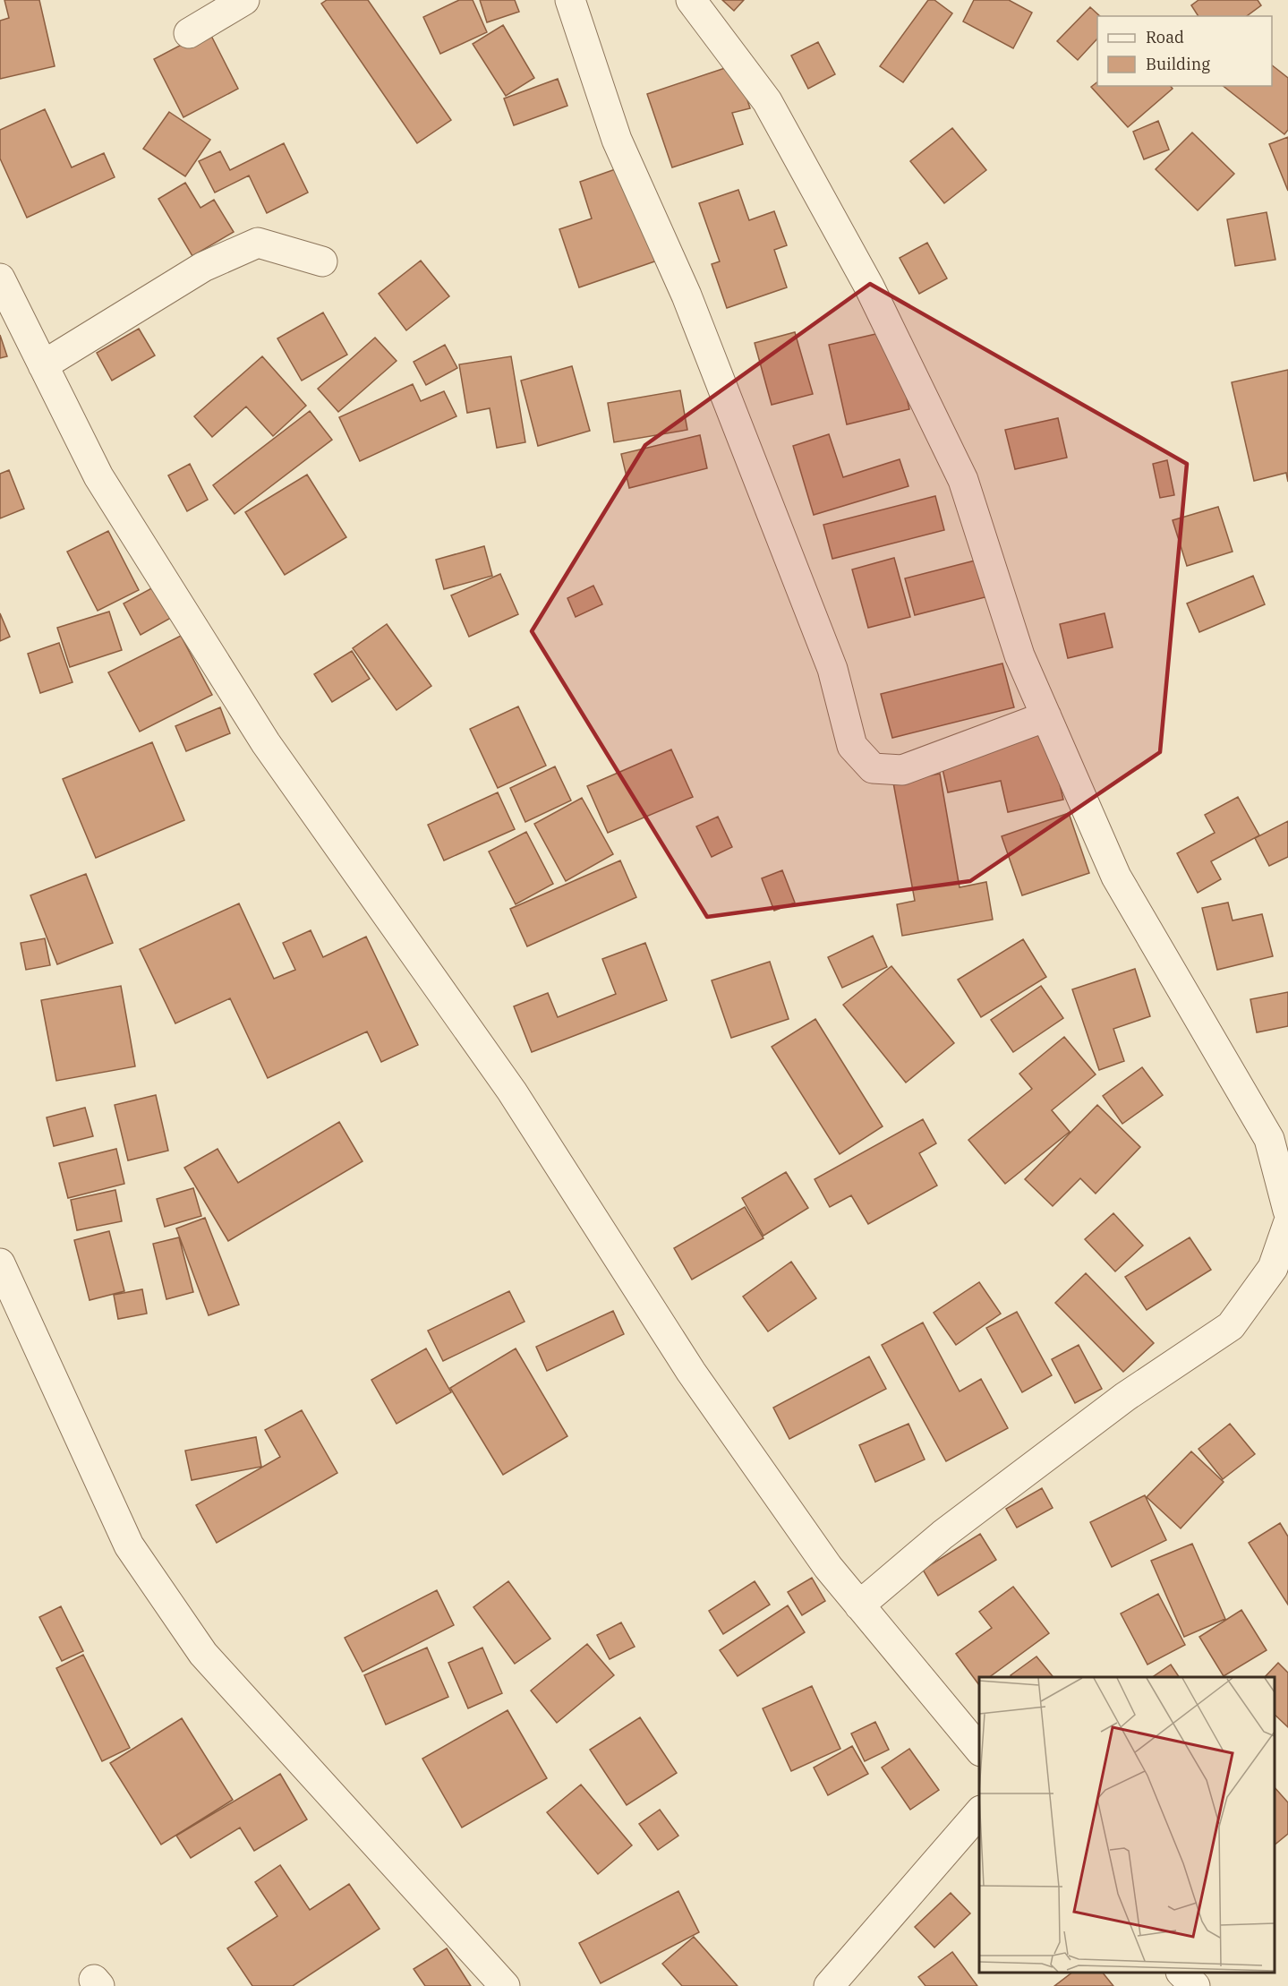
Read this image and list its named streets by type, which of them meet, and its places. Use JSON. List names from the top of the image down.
{
  "legend": ["Road", "Building"]
}
